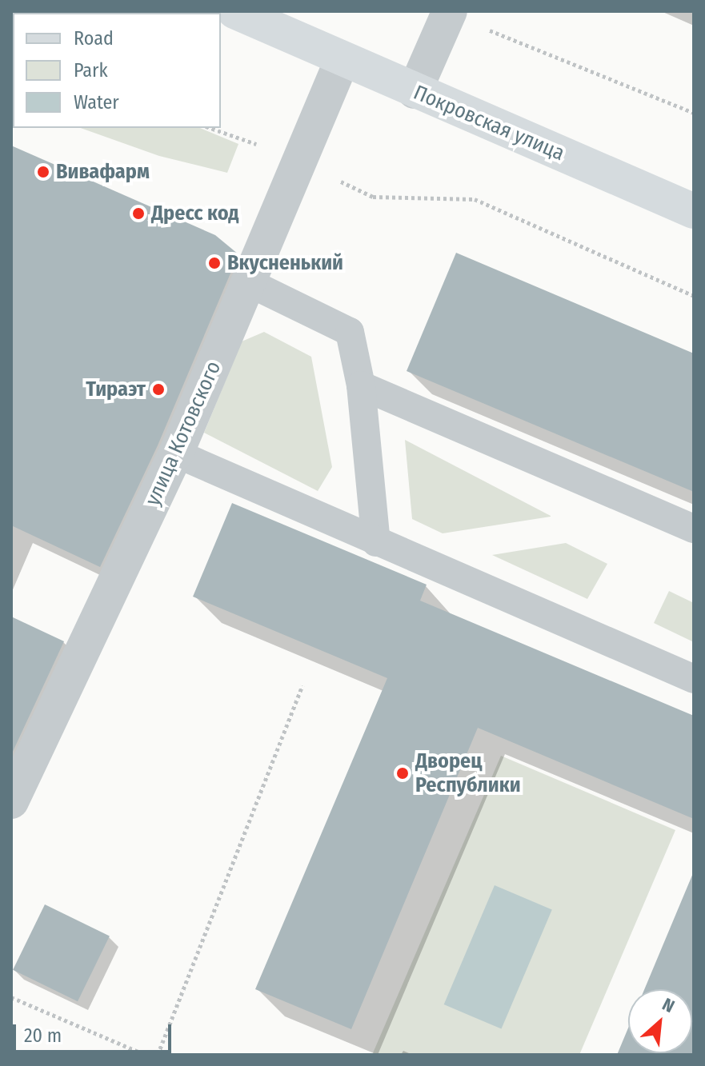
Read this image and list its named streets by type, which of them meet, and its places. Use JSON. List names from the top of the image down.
{
  "streets": {
    "main road": ["Покровская улица"],
    "street": ["улица Котовского"]
  },
  "crossings": [
    ["Покровская улица", "улица Котовского"]
  ],
  "places": [
    "Вивафарм",
    "Дресс код",
    "Вкусненький",
    "Тираэт",
    "Дворец Республики"
  ],
  "legend": ["Road", "Park", "Water"],
  "scale_bar": "20 m",
  "north": "top right"
}
